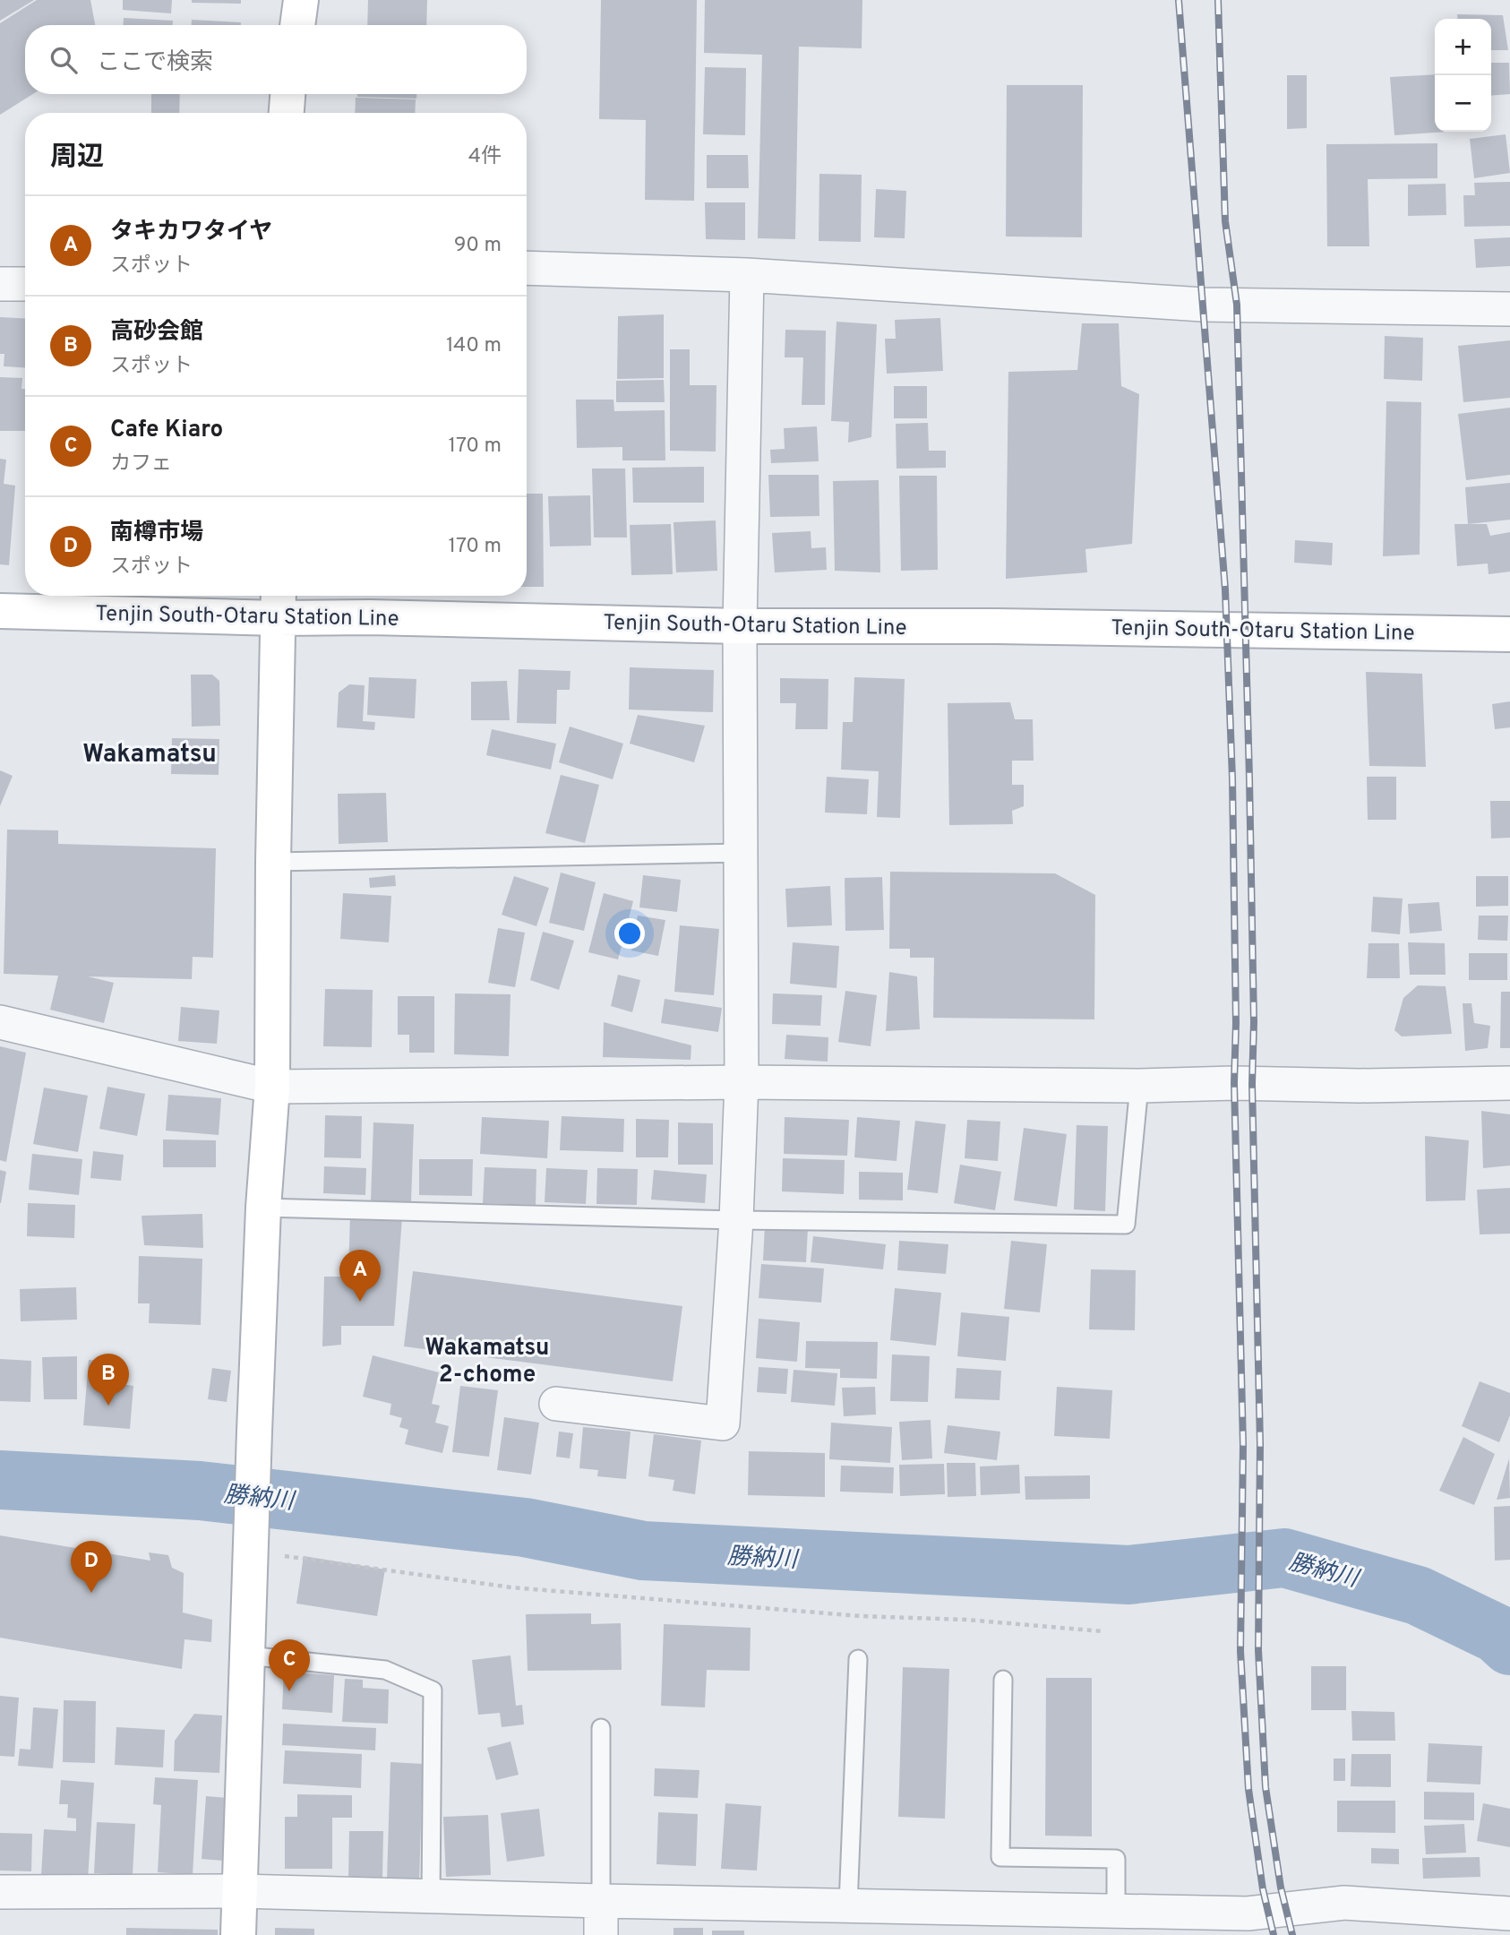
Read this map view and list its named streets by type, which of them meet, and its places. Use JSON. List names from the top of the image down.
{
  "streets": {
    "main road": ["Tenjin South-Otaru Station Line"]
  },
  "districts": ["Wakamatsu", "Wakamatsu 2-chome"],
  "water": ["勝納川"],
  "page": {
    "map_buttons": ["+", "−"],
    "search": "ここで検索",
    "heading": ["周辺", "4件"],
    "list": [
      {
        "mark": "A",
        "name": "タキカワタイヤ",
        "note": "スポット",
        "value": "90 m"
      },
      {
        "mark": "B",
        "name": "高砂会館",
        "note": "スポット",
        "value": "140 m"
      },
      {
        "mark": "C",
        "name": "Cafe Kiaro",
        "note": "カフェ",
        "value": "170 m"
      },
      {
        "mark": "D",
        "name": "南樽市場",
        "note": "スポット",
        "value": "170 m"
      }
    ],
    "pins": [
      "A",
      "B",
      "D",
      "C"
    ]
  }
}
